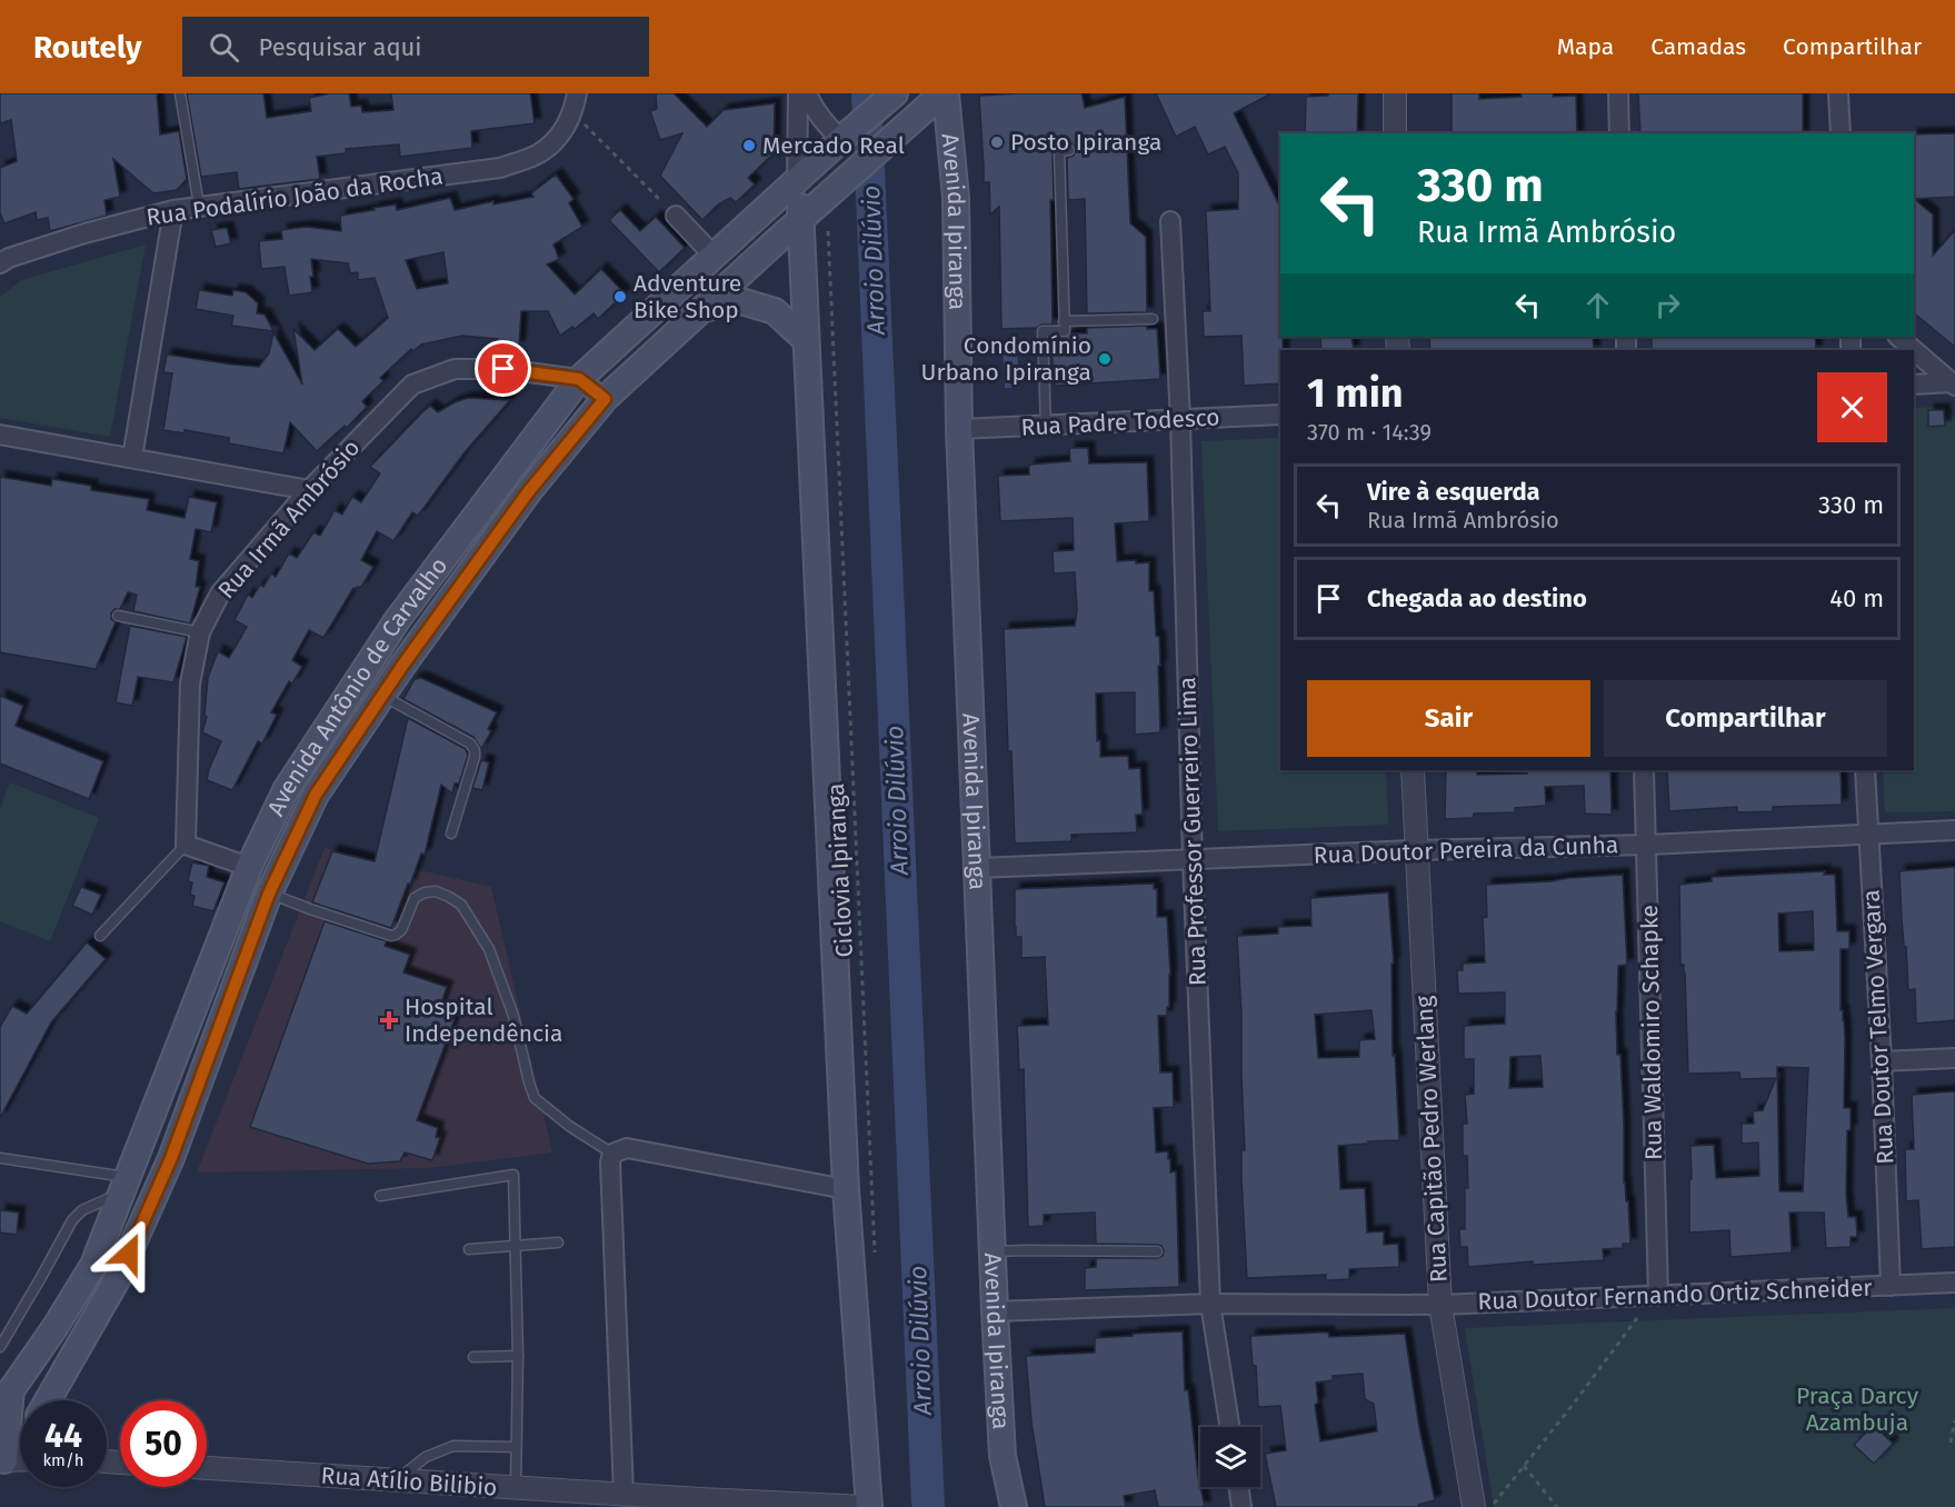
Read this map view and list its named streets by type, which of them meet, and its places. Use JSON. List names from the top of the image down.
{
  "streets": {
    "main road": ["Avenida Ipiranga", "Avenida Antônio de Carvalho"],
    "street": [
      "Rua Podalírio João da Rocha",
      "Rua Padre Todesco",
      "Rua Irmã Ambrósio",
      "Rua Professor Guerreiro Lima",
      "Rua Doutor Pereira da Cunha",
      "Rua Doutor Telmo Vergara",
      "Rua Waldomiro Schapke",
      "Rua Capitão Pedro Werlang",
      "Rua Doutor Fernando Ortiz Schneider",
      "Rua Atílio Bilibio"
    ],
    "path": ["Ciclovia Ipiranga"]
  },
  "crossings": [
    ["Avenida Ipiranga", "Rua Padre Todesco"],
    ["Avenida Ipiranga", "Avenida Antônio de Carvalho"],
    ["Avenida Ipiranga", "Rua Doutor Pereira da Cunha"],
    ["Avenida Ipiranga", "Rua Doutor Fernando Ortiz Schneider"],
    ["Rua Padre Todesco", "Rua Professor Guerreiro Lima"],
    ["Rua Irmã Ambrósio", "Avenida Antônio de Carvalho"],
    ["Rua Professor Guerreiro Lima", "Rua Doutor Pereira da Cunha"],
    ["Rua Professor Guerreiro Lima", "Rua Doutor Fernando Ortiz Schneider"],
    ["Rua Doutor Pereira da Cunha", "Rua Doutor Telmo Vergara"],
    ["Rua Doutor Pereira da Cunha", "Rua Waldomiro Schapke"],
    ["Rua Doutor Pereira da Cunha", "Rua Capitão Pedro Werlang"],
    ["Rua Doutor Telmo Vergara", "Rua Doutor Fernando Ortiz Schneider"],
    ["Rua Waldomiro Schapke", "Rua Doutor Fernando Ortiz Schneider"],
    ["Rua Capitão Pedro Werlang", "Rua Doutor Fernando Ortiz Schneider"]
  ],
  "water": ["Arroio Dilúvio"],
  "parks": ["Praça Darcy Azambuja"],
  "places": {
    "other": [
      "Posto Ipiranga",
      "Mercado Real",
      "Adventure Bike Shop",
      "Condomínio Urbano Ipiranga"
    ],
    "health": ["Hospital Independência"]
  },
  "page": {
    "header": "Routely",
    "search": "Pesquisar aqui",
    "nav": ["Mapa", "Camadas", "Compartilhar"],
    "turn": ["330 m", "Rua Irmã Ambrósio"],
    "heading": ["1 min", "370 m · 14:39"],
    "list": [
      {
        "name": "Vire à esquerda",
        "note": "Rua Irmã Ambrósio",
        "value": "330 m"
      },
      {
        "name": "Chegada ao destino",
        "value": "40 m"
      }
    ],
    "buttons": ["Sair", "Compartilhar"],
    "speed": "44 km/h",
    "limit": "50"
  }
}
